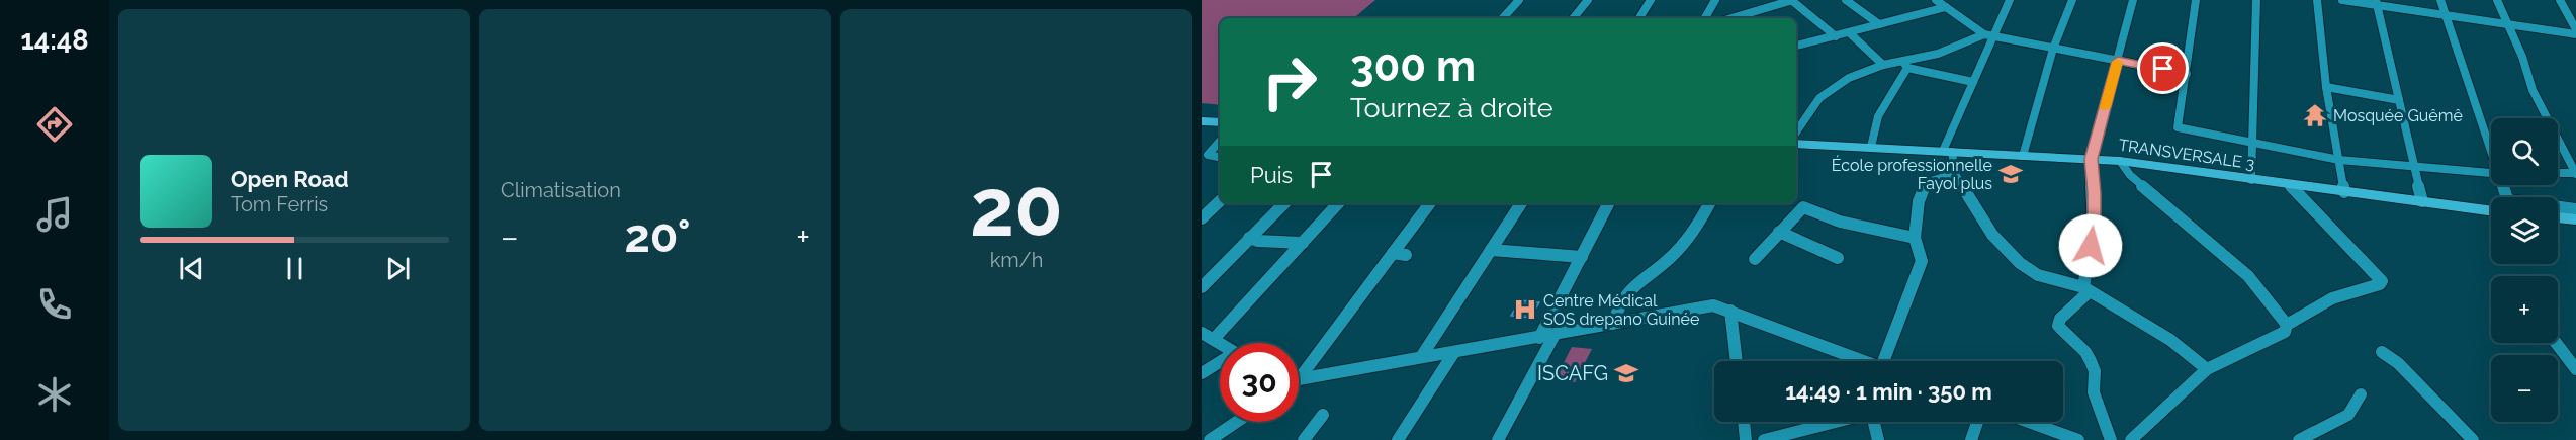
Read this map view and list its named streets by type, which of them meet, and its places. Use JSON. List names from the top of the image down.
{
  "streets": {
    "main road": ["TRANSVERSALE 3"]
  },
  "places": {
    "temple": ["Mosquée Guêmê"],
    "school or university": ["École professionnelle Fayol plus", "ISCAFG"],
    "hospital": ["Centre Médical SOS drepano Guinée"]
  },
  "page": {
    "tabs": "14:48",
    "tile": [
      "Climatisation",
      ["20", "km/h"]
    ],
    "turn": ["300 m", "Tournez à droite"],
    "map_buttons": ["+", "−"],
    "then": "Puis",
    "song": ["Open Road", "Tom Ferris"],
    "heat": ["−", "20°", "+"],
    "limit": "30",
    "trip": "14:49 · 1 min · 350 m"
  }
}
